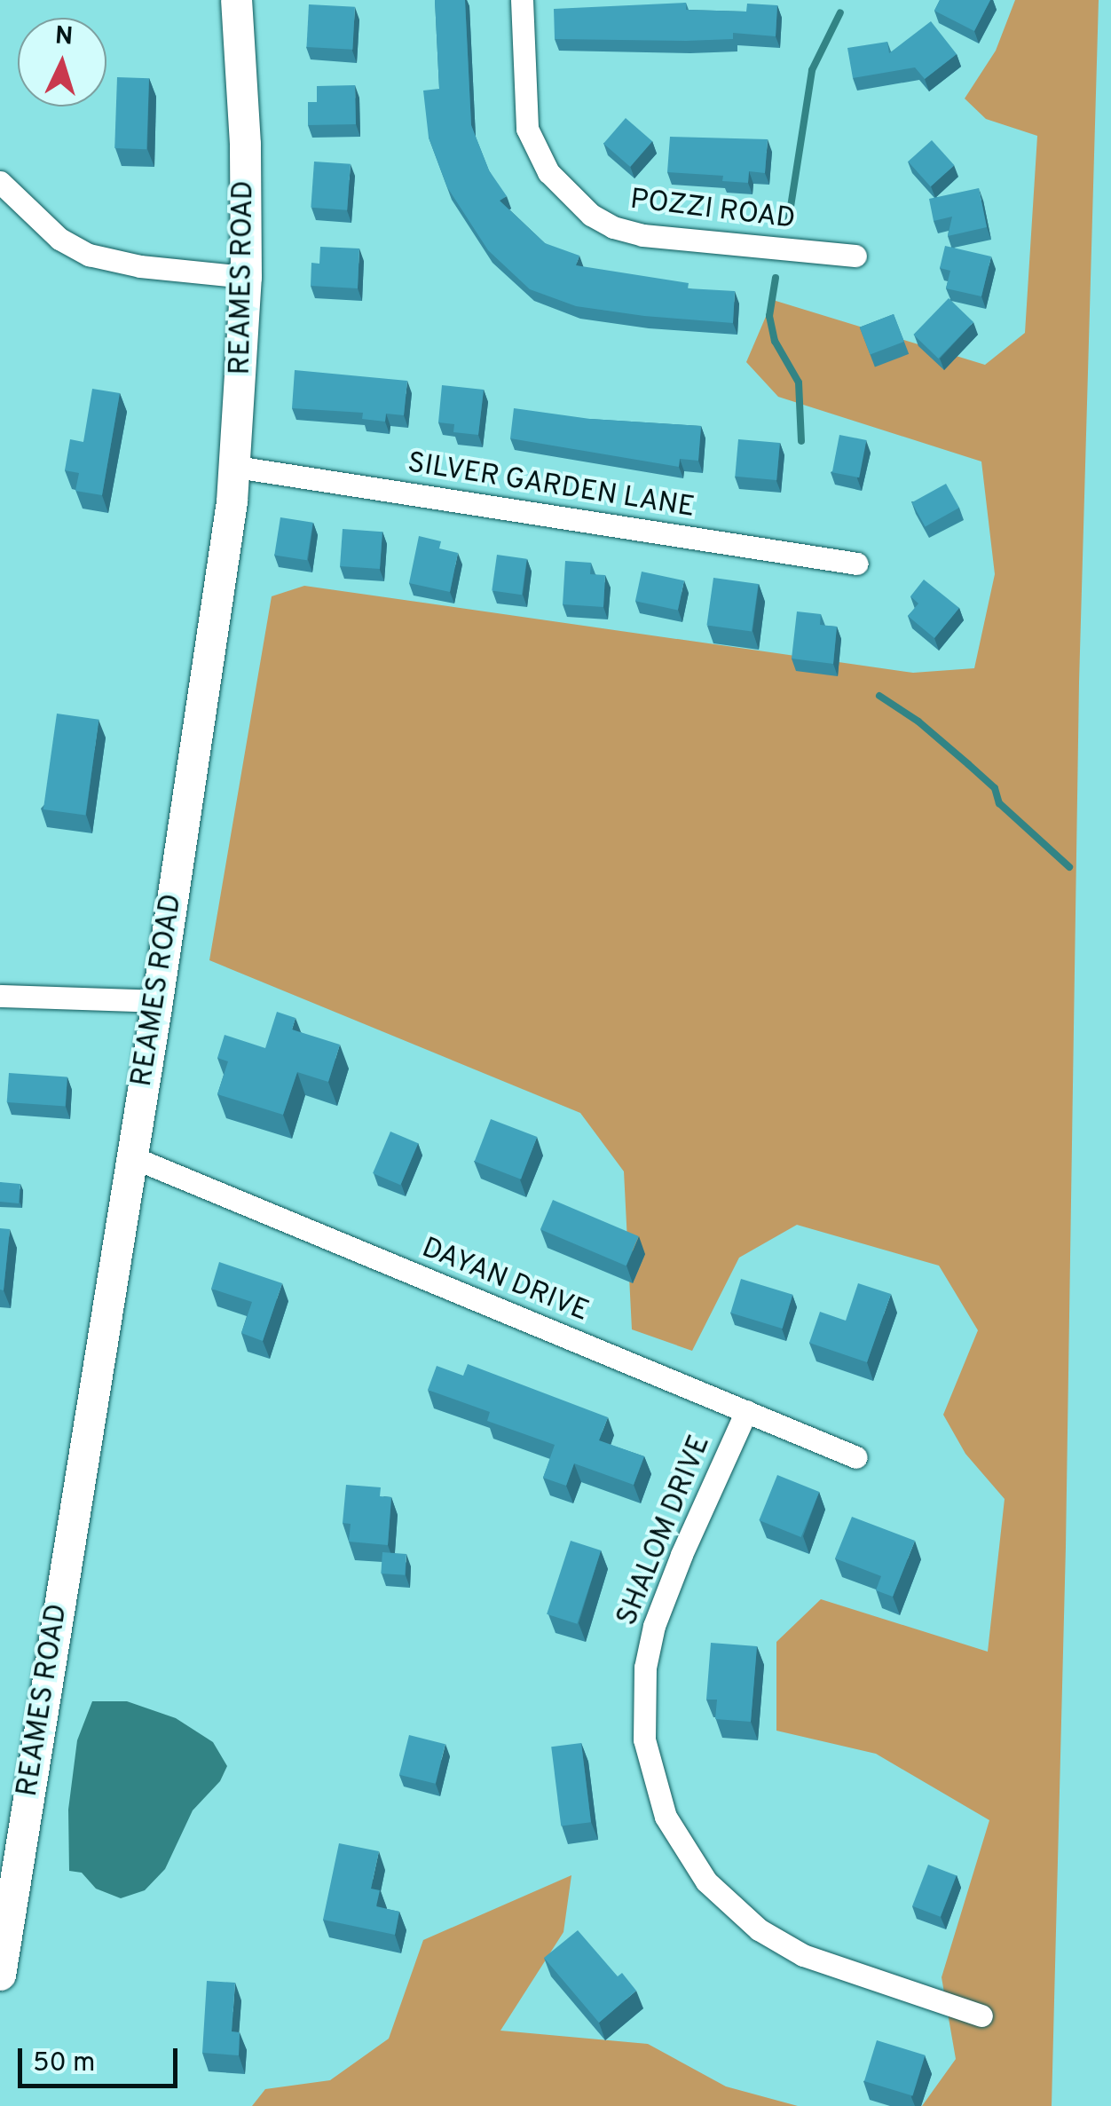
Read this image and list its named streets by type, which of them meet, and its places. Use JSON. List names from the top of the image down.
{
  "streets": {
    "main road": ["REAMES ROAD"],
    "street": [
      "POZZI ROAD",
      "SILVER GARDEN LANE",
      "DAYAN DRIVE",
      "SHALOM DRIVE"
    ]
  },
  "crossings": [
    ["REAMES ROAD", "SILVER GARDEN LANE"],
    ["REAMES ROAD", "DAYAN DRIVE"],
    ["DAYAN DRIVE", "SHALOM DRIVE"]
  ],
  "scale_bar": "50 m",
  "north": "top"
}
